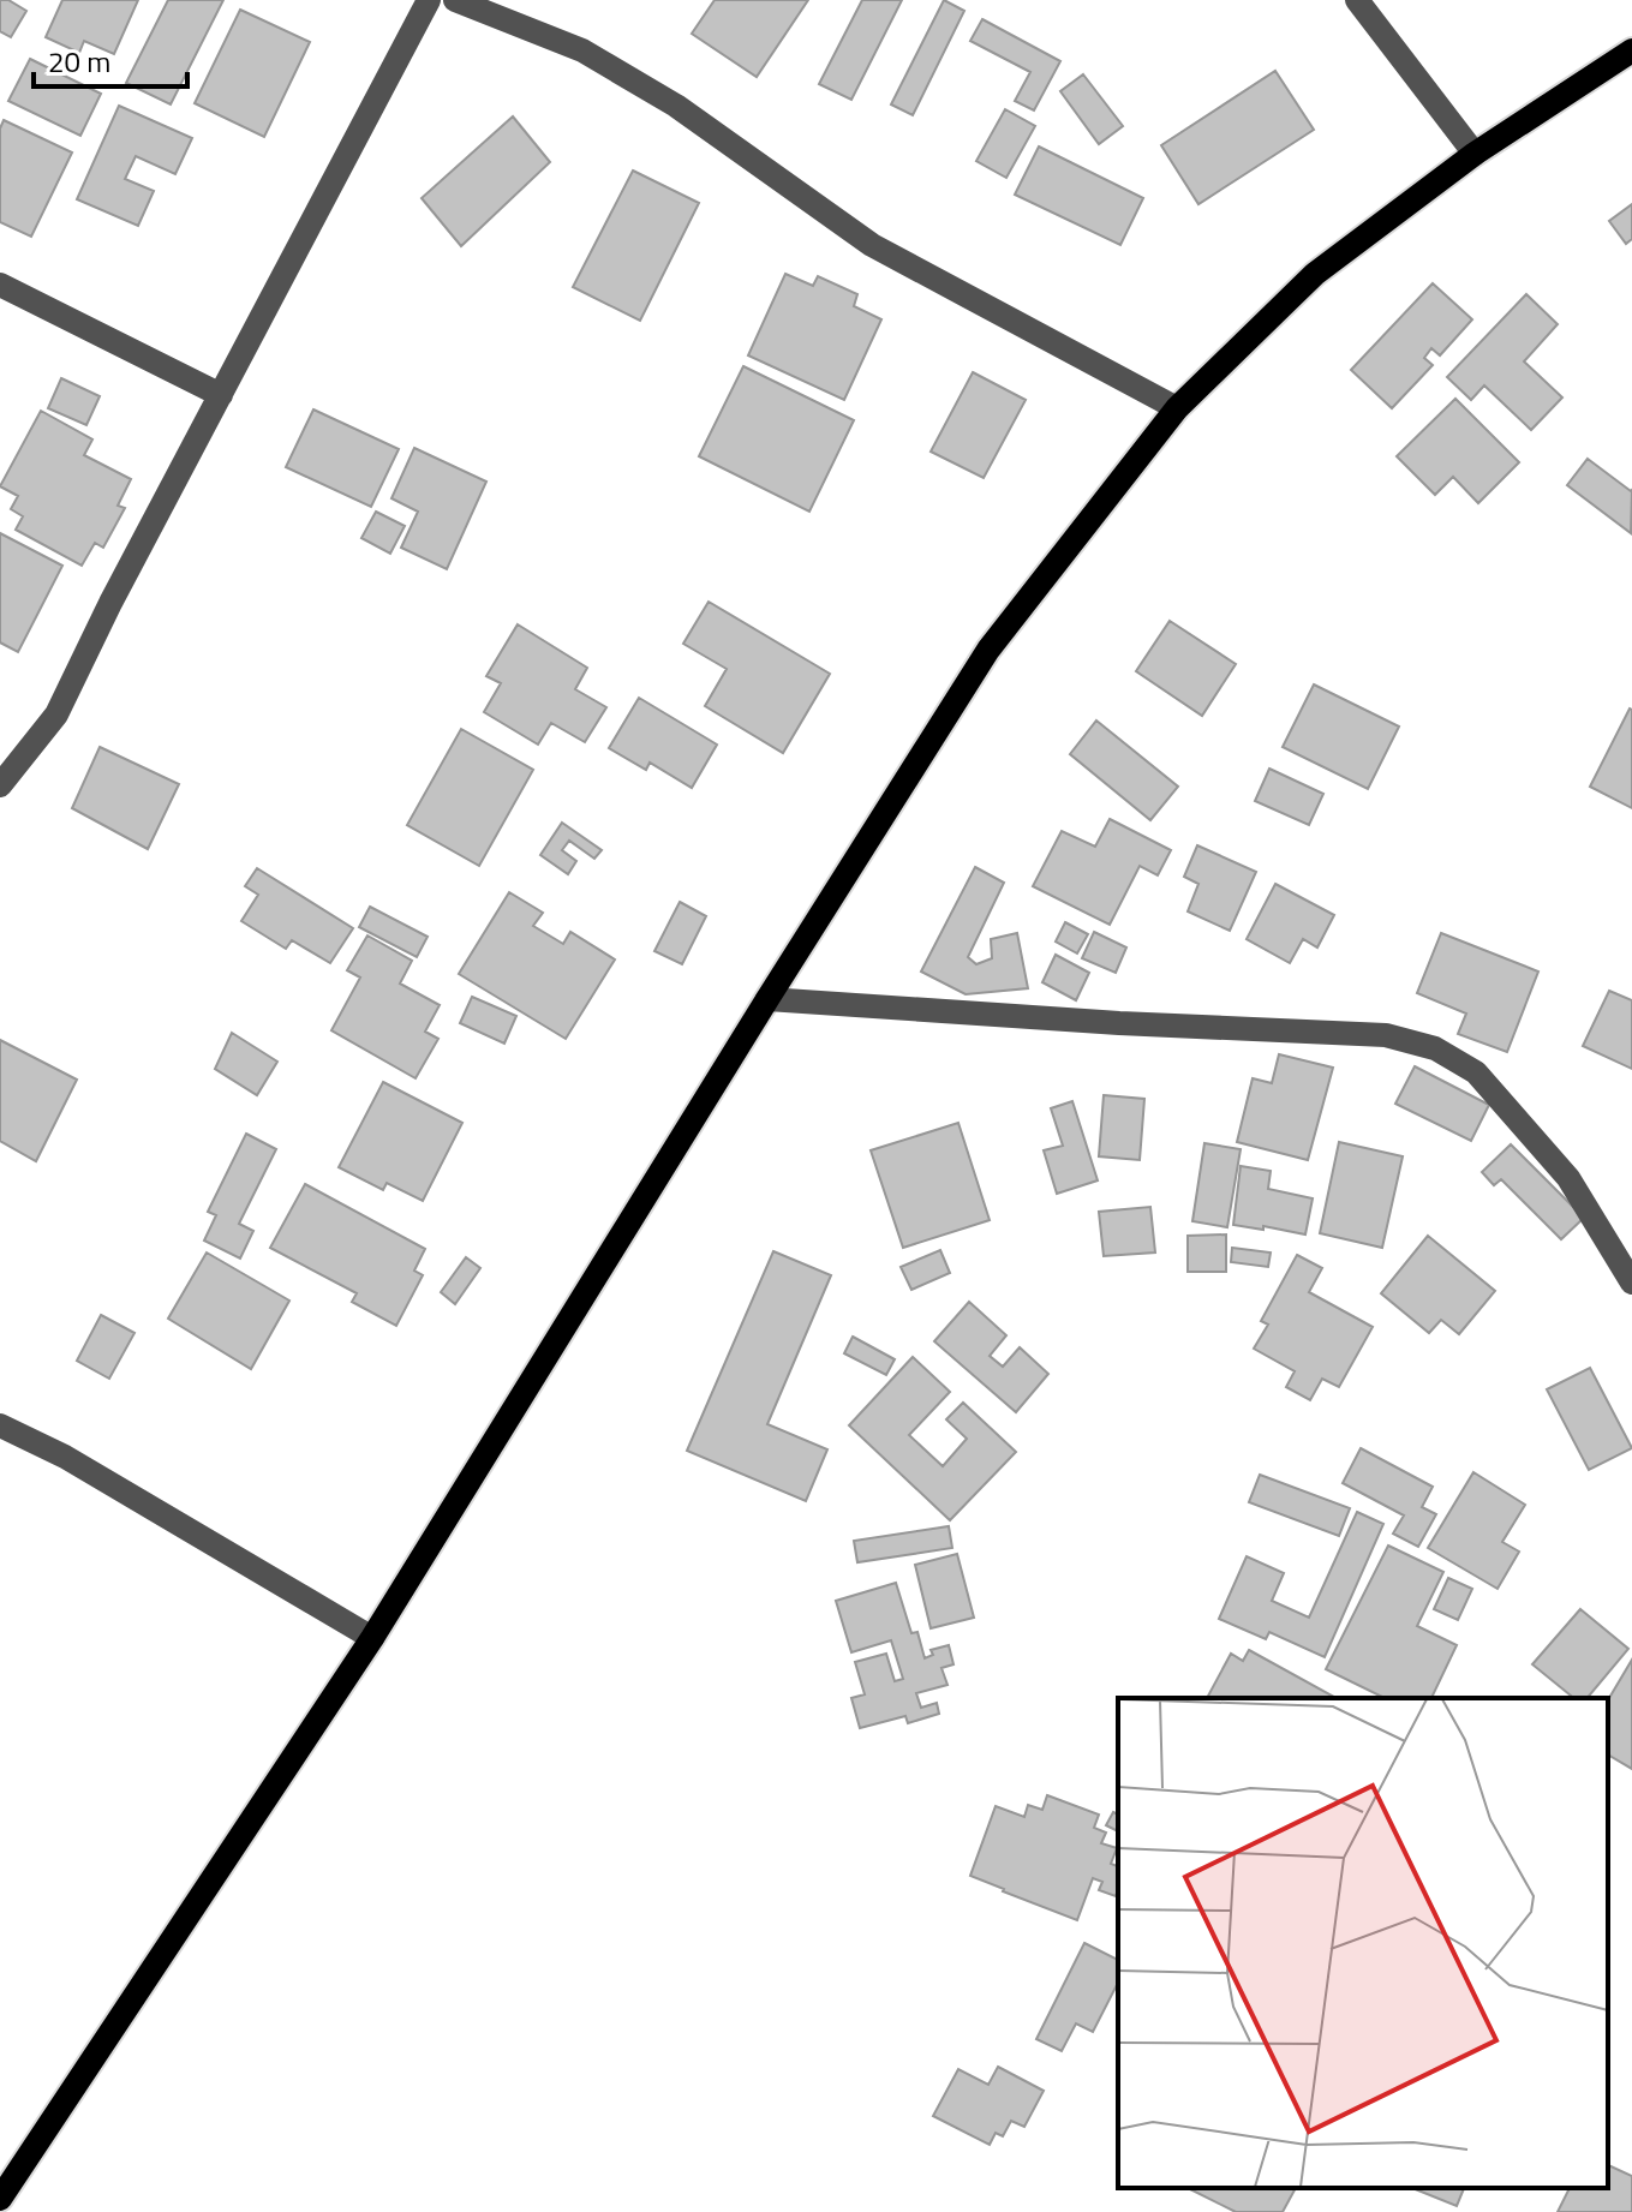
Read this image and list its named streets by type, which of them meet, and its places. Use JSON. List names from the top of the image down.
{
  "scale_bar": "20 m"
}
